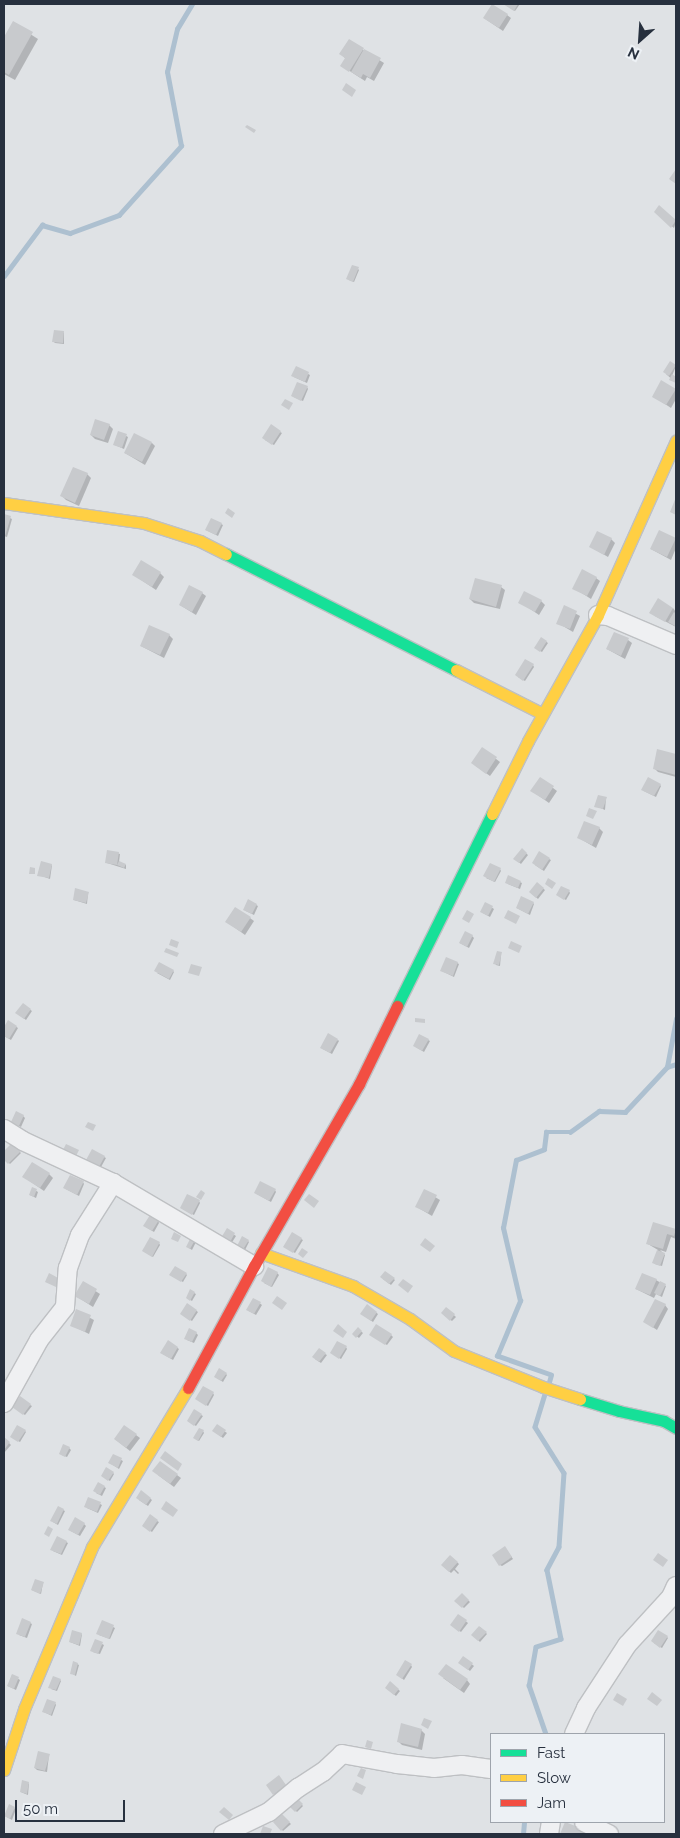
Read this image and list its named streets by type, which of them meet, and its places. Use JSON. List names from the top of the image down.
{
  "legend": ["Fast", "Slow", "Jam"],
  "scale_bar": "50 m",
  "north": "bottom left"
}
